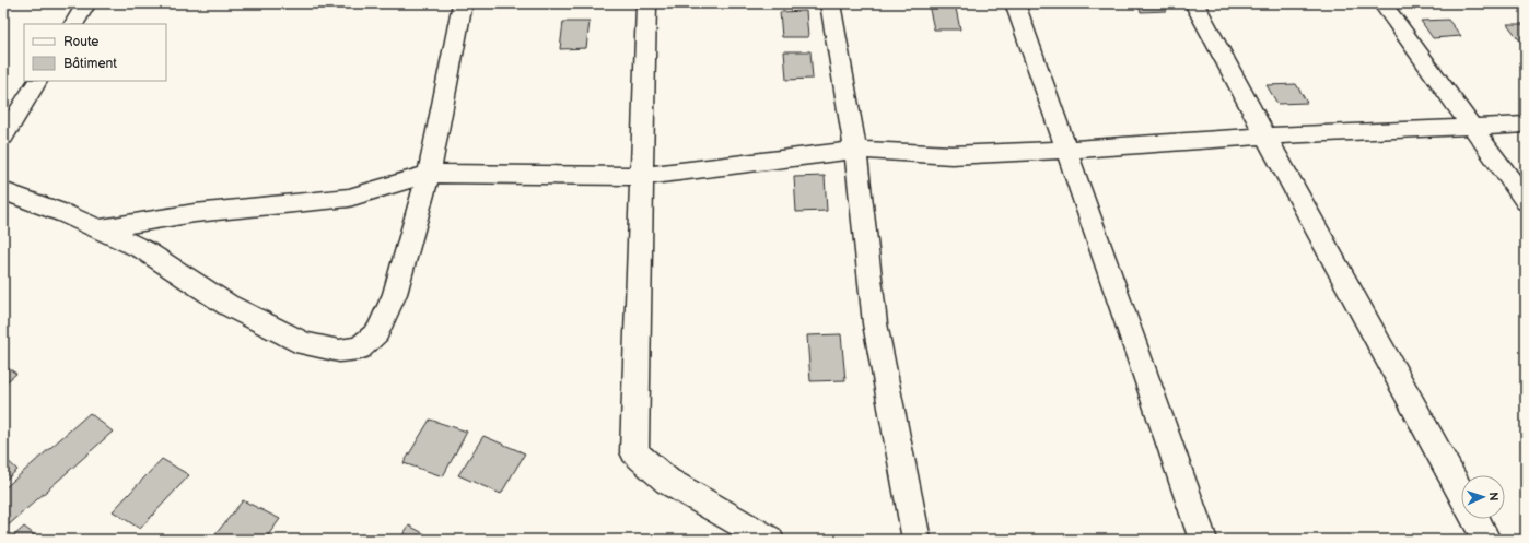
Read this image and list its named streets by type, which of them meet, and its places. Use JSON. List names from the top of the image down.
{
  "legend": ["Route", "Bâtiment"],
  "north": "right"
}
